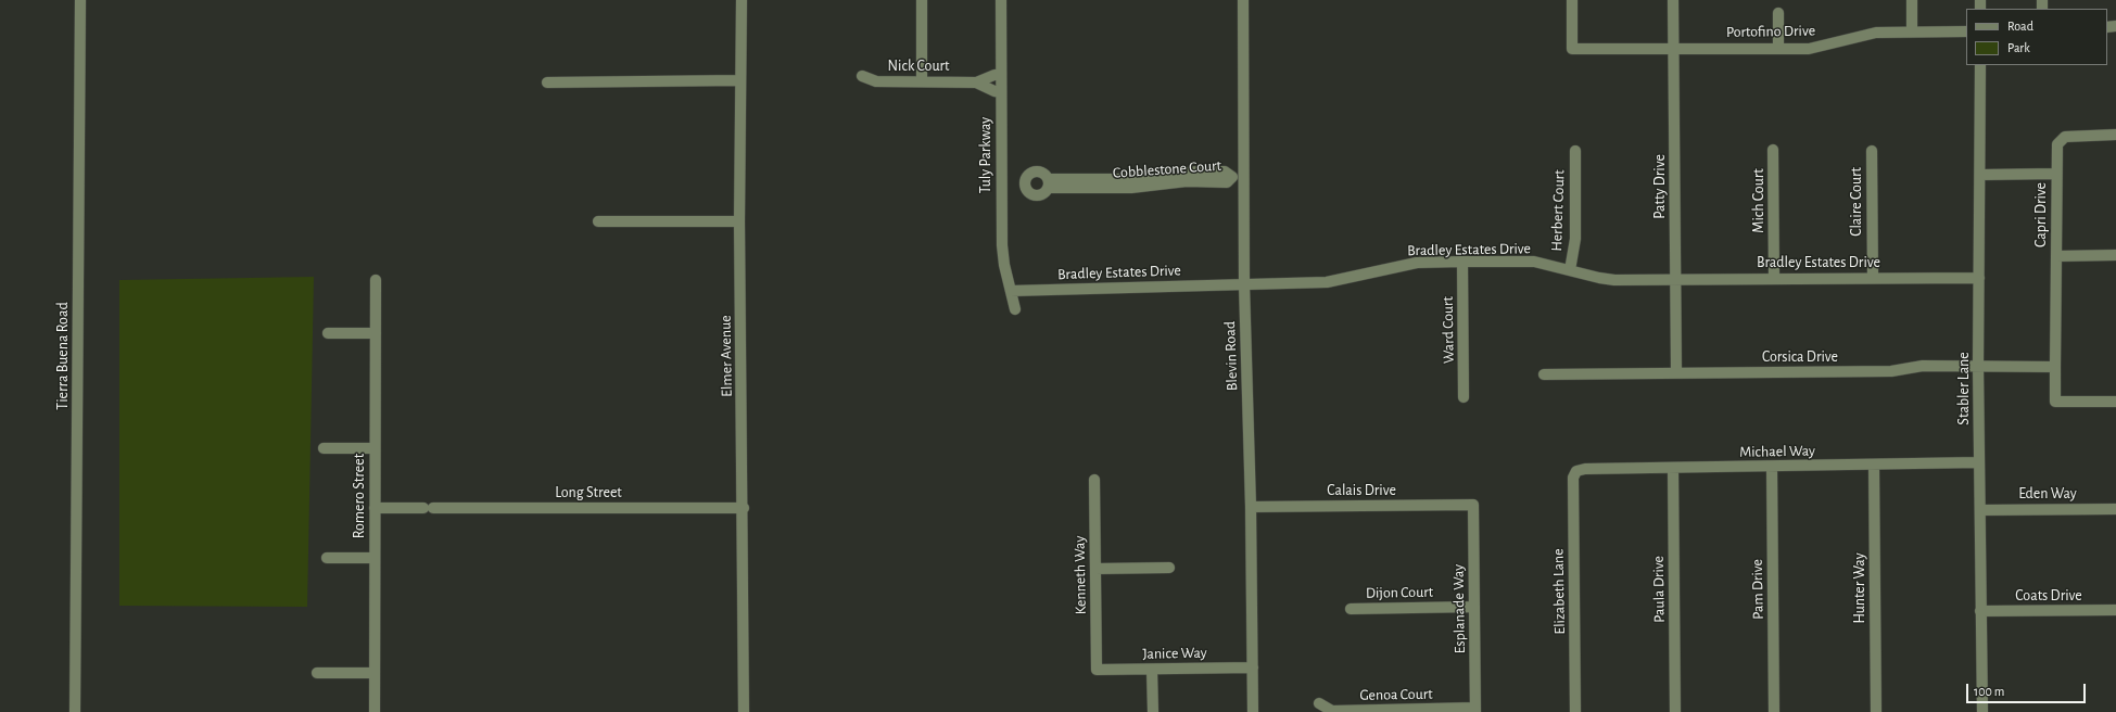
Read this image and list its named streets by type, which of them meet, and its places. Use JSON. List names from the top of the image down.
{
  "streets": {
    "street": [
      "Portofino Drive",
      "Nick Court",
      "Tuly Parkway",
      "Cobblestone Court",
      "Patty Drive",
      "Mich Court",
      "Claire Court",
      "Herbert Court",
      "Capri Drive",
      "Bradley Estates Drive",
      "Ward Court",
      "Tierra Buena Road",
      "Elmer Avenue",
      "Blevin Road",
      "Corsica Drive",
      "Stabler Lane",
      "Michael Way",
      "Calais Drive",
      "Long Street",
      "Eden Way",
      "Romero Street",
      "Kenneth Way",
      "Hunter Way",
      "Paula Drive",
      "Pam Drive",
      "Elizabeth Lane",
      "Dijon Court",
      "Coats Drive",
      "Esplanade Way",
      "Janice Way",
      "Genoa Court"
    ]
  },
  "crossings": [
    ["Portofino Drive", "Patty Drive"],
    ["Nick Court", "Tuly Parkway"],
    ["Tuly Parkway", "Bradley Estates Drive"],
    ["Cobblestone Court", "Blevin Road"],
    ["Patty Drive", "Bradley Estates Drive"],
    ["Patty Drive", "Corsica Drive"],
    ["Mich Court", "Bradley Estates Drive"],
    ["Claire Court", "Bradley Estates Drive"],
    ["Herbert Court", "Bradley Estates Drive"],
    ["Capri Drive", "Stabler Lane"],
    ["Bradley Estates Drive", "Ward Court"],
    ["Bradley Estates Drive", "Blevin Road"],
    ["Bradley Estates Drive", "Stabler Lane"],
    ["Elmer Avenue", "Long Street"],
    ["Blevin Road", "Calais Drive"],
    ["Blevin Road", "Janice Way"],
    ["Corsica Drive", "Stabler Lane"],
    ["Stabler Lane", "Michael Way"],
    ["Stabler Lane", "Eden Way"],
    ["Stabler Lane", "Coats Drive"],
    ["Michael Way", "Hunter Way"],
    ["Michael Way", "Paula Drive"],
    ["Michael Way", "Pam Drive"],
    ["Michael Way", "Elizabeth Lane"],
    ["Calais Drive", "Esplanade Way"],
    ["Long Street", "Romero Street"],
    ["Kenneth Way", "Janice Way"],
    ["Dijon Court", "Esplanade Way"],
    ["Esplanade Way", "Genoa Court"]
  ],
  "legend": ["Road", "Park"],
  "scale_bar": "100 m"
}
